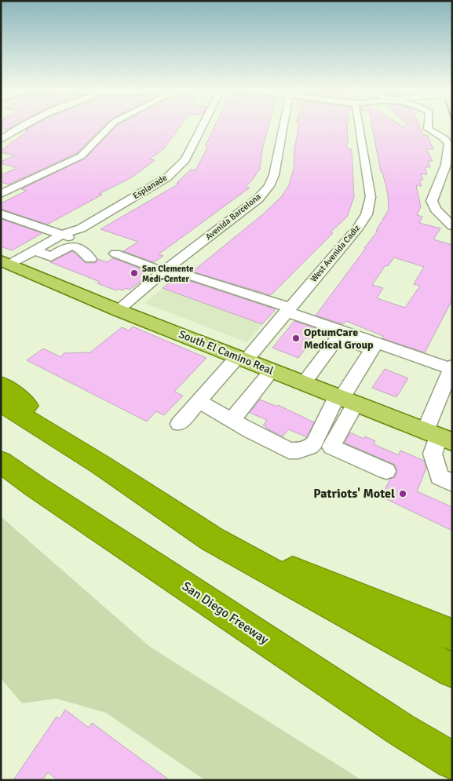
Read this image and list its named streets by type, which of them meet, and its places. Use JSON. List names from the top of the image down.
{
  "streets": {
    "highway": ["San Diego Freeway"],
    "main road": ["South El Camino Real"],
    "street": ["Esplanade", "Avenida Barcelona", "West Avenida Cadiz"]
  },
  "crossings": [
    ["Esplanade", "South El Camino Real"],
    ["Avenida Barcelona", "South El Camino Real"],
    ["West Avenida Cadiz", "South El Camino Real"]
  ],
  "places": ["San Clemente Medi-Center", "OptumCare Medical Group", "Patriots' Motel"]
}
